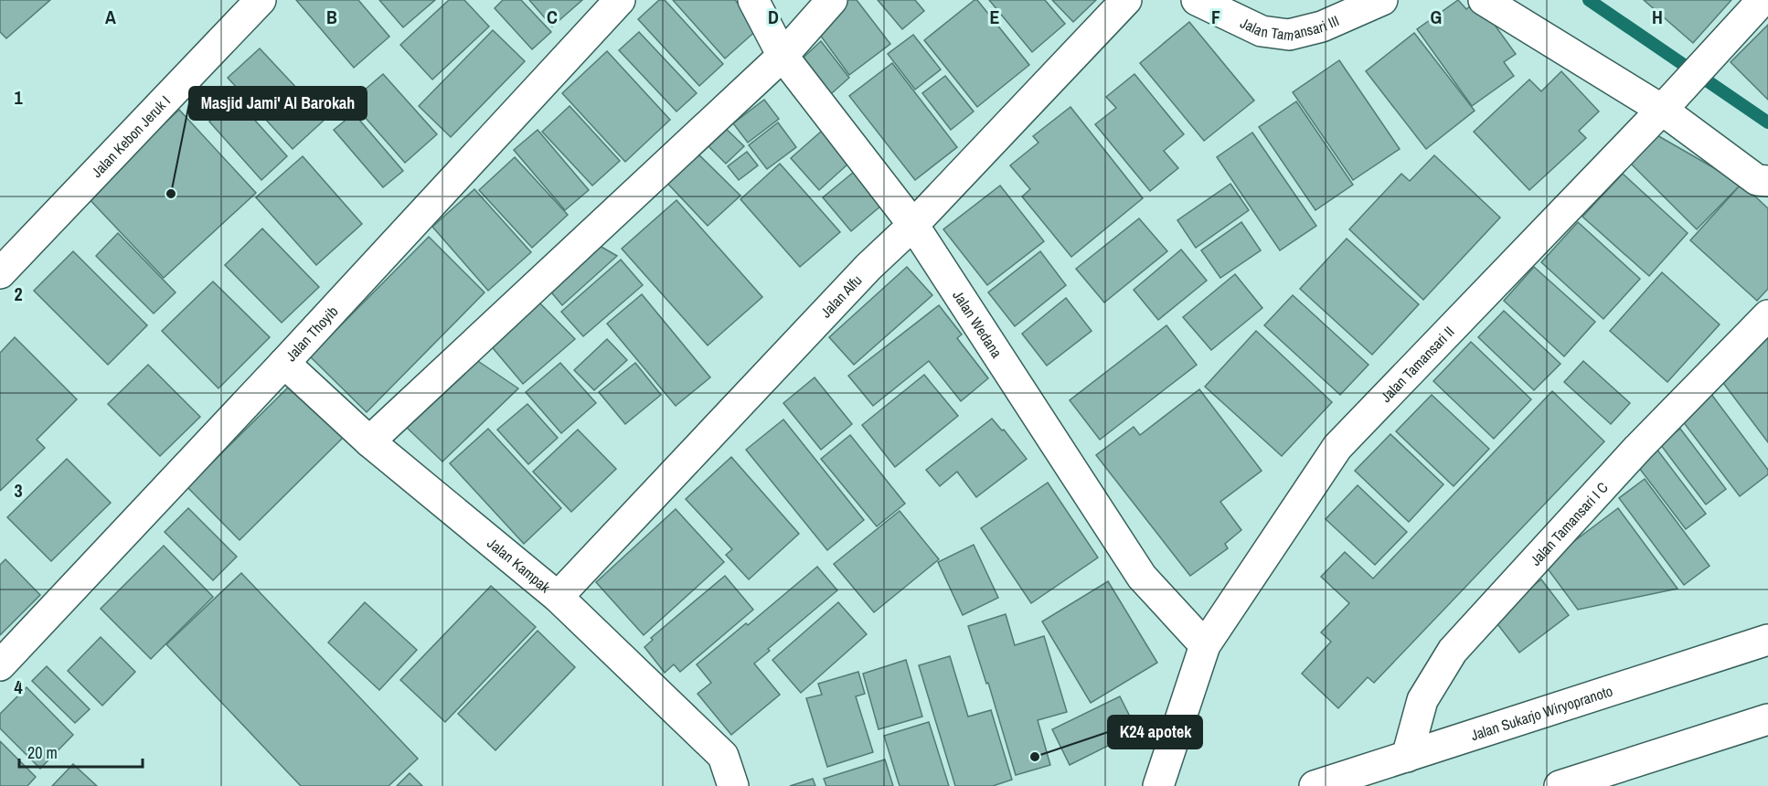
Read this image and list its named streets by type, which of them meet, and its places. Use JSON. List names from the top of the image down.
{
  "streets": {
    "street": [
      "Jalan Tamansari III",
      "Jalan Kebon Jeruk I",
      "Jalan Alfu",
      "Jalan Wedana",
      "Jalan Thoyib",
      "Jalan Tamansari II",
      "Jalan Tamansari I C",
      "Jalan Kampak",
      "Jalan Sukarjo Wiryopranoto"
    ]
  },
  "crossings": [
    ["Jalan Alfu", "Jalan Wedana"],
    ["Jalan Alfu", "Jalan Kampak"],
    ["Jalan Wedana", "Jalan Tamansari II"],
    ["Jalan Thoyib", "Jalan Kampak"],
    ["Jalan Tamansari I C", "Jalan Sukarjo Wiryopranoto"]
  ],
  "places": ["Masjid Jami' Al Barokah", "K24 apotek"],
  "scale_bar": "20 m",
  "grid": {
    "columns": [
      "A",
      "B",
      "C",
      "D",
      "E",
      "F",
      "G",
      "H"
    ],
    "rows": [
      "1",
      "2",
      "3",
      "4"
    ]
  }
}
